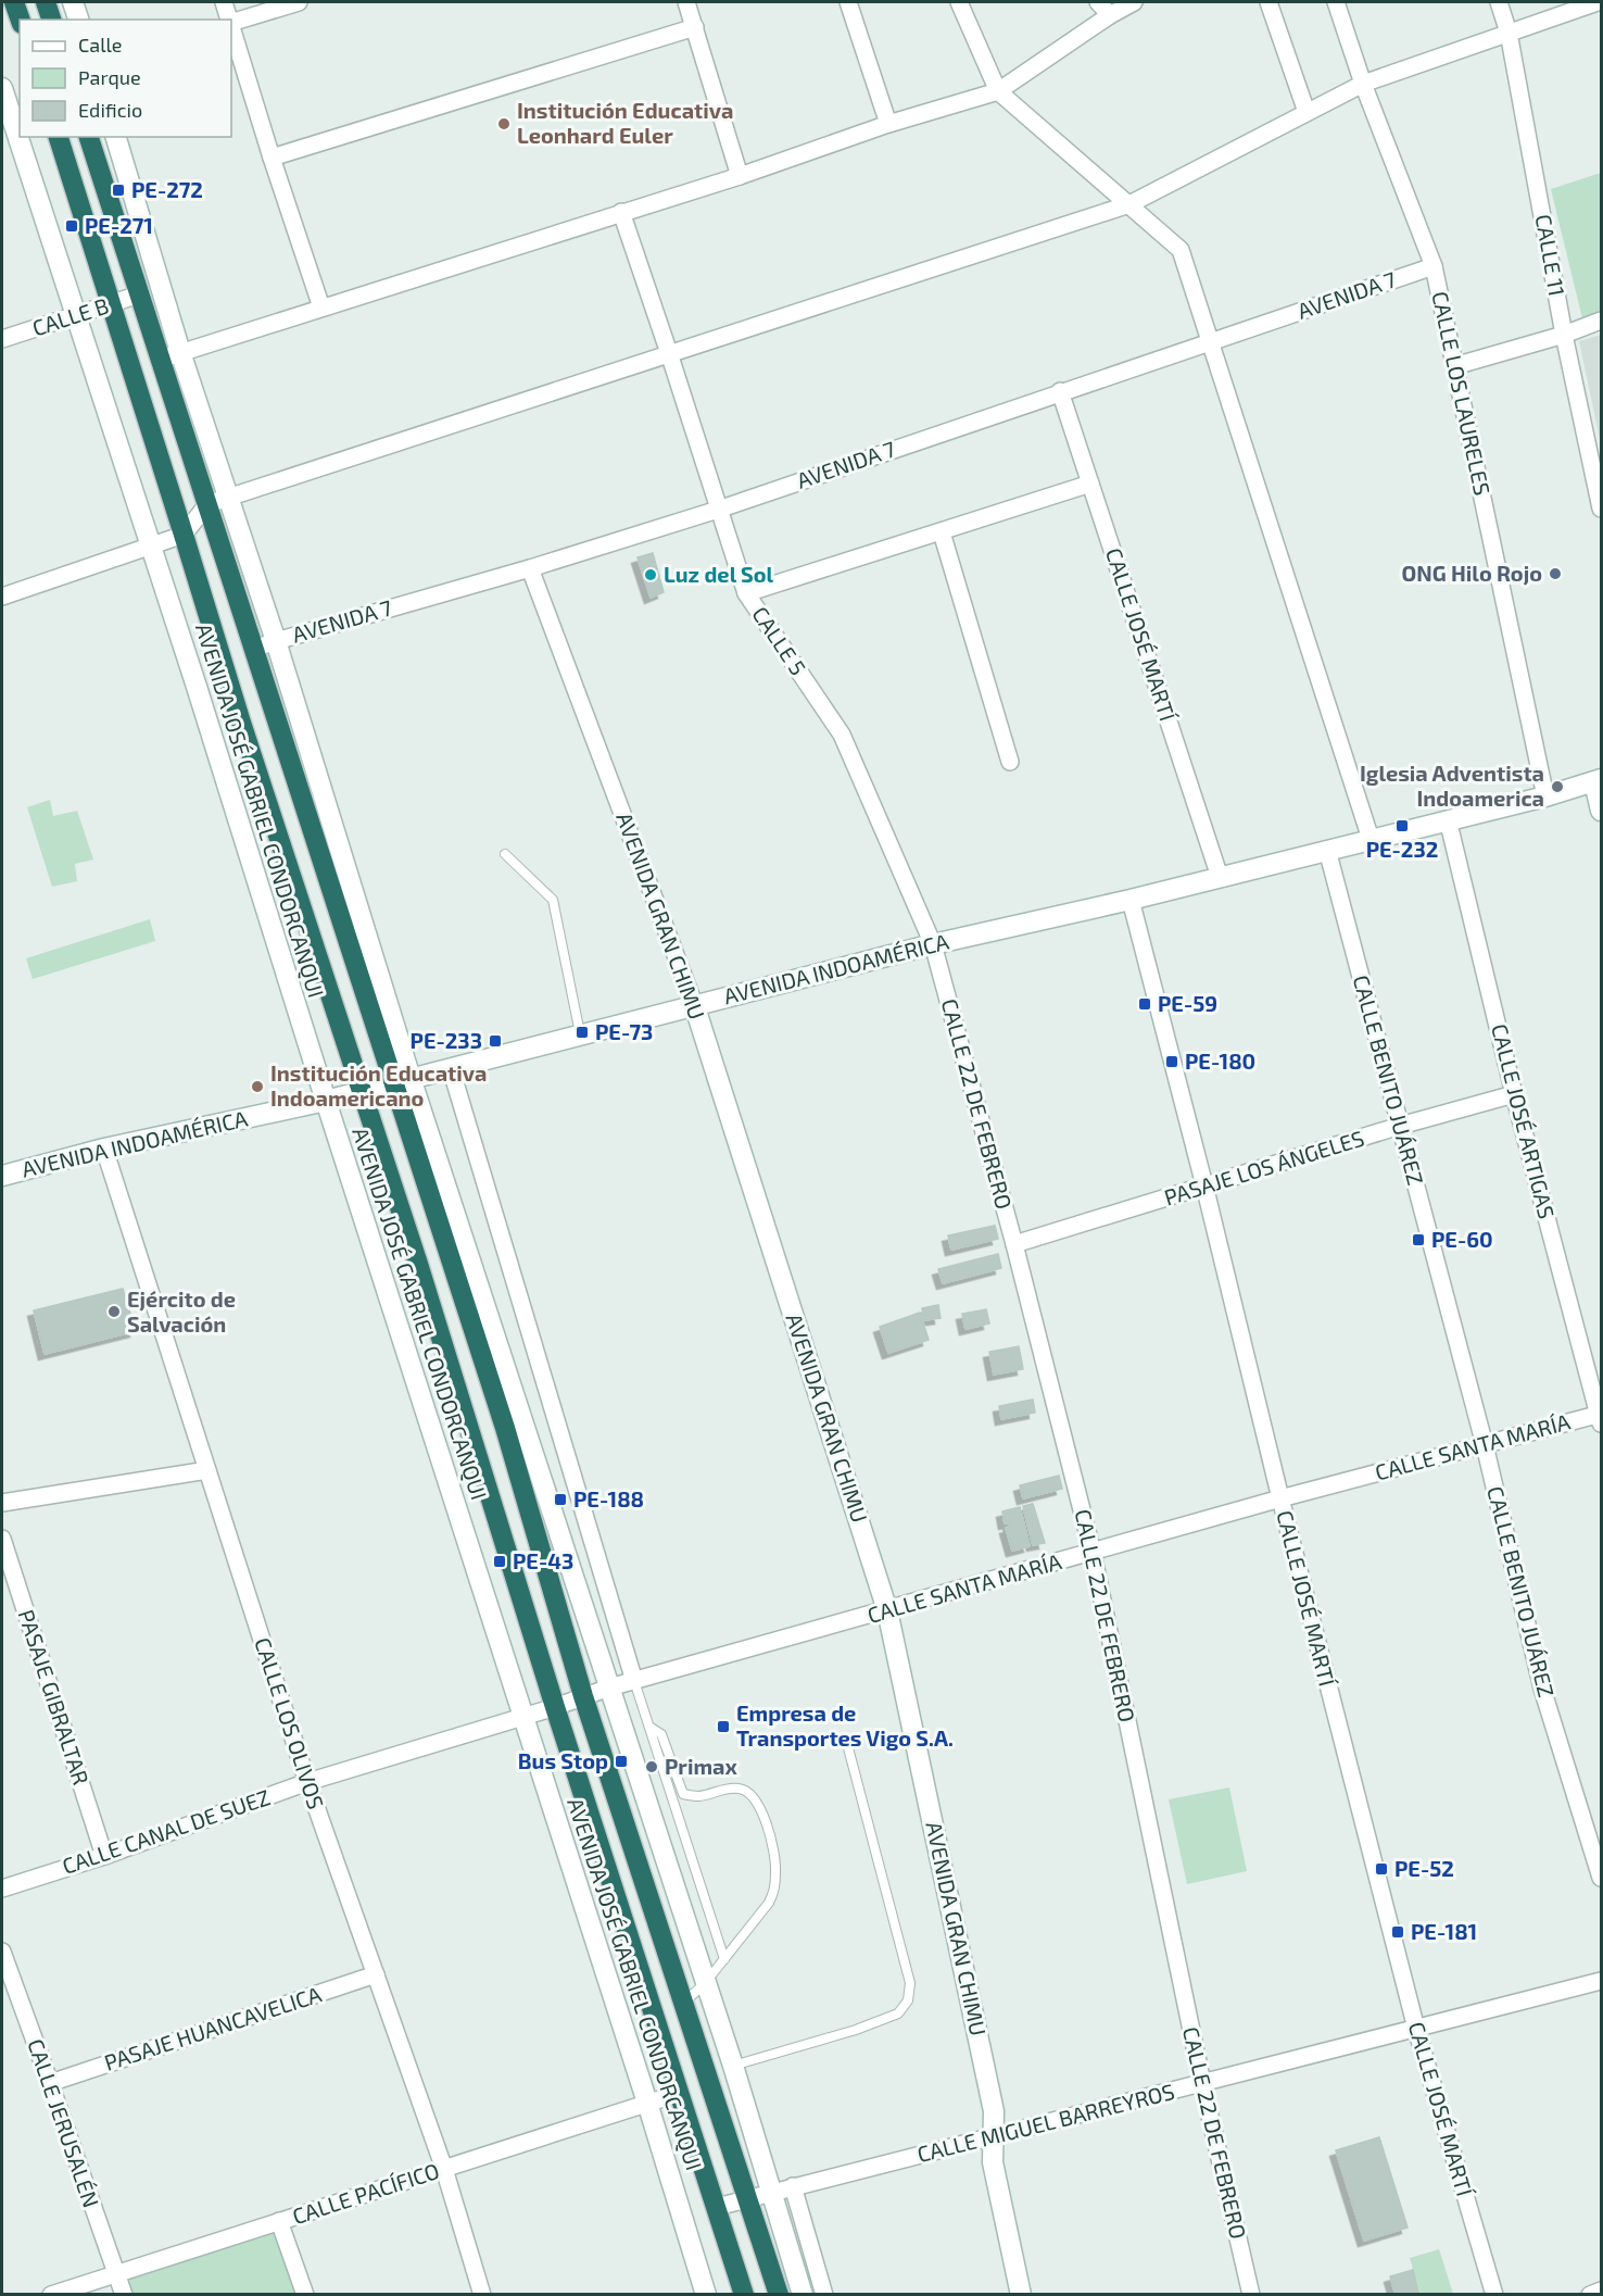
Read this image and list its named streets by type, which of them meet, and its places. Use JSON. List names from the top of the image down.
{
  "streets": {
    "highway": ["AVENIDA JOSÉ GABRIEL CONDORCANQUI"],
    "street": [
      "CALLE 11",
      "AVENIDA 7",
      "CALLE B",
      "CALLE LOS LAURELES",
      "CALLE JOSÉ MARTÍ",
      "CALLE 5",
      "AVENIDA GRAN CHIMU",
      "AVENIDA INDOAMÉRICA",
      "CALLE BENITO JUÁREZ",
      "CALLE 22 DE FEBRERO",
      "CALLE JOSÉ ARTIGAS",
      "PASAJE LOS ÁNGELES",
      "CALLE SANTA MARÍA",
      "PASAJE GIBRALTAR",
      "CALLE LOS OLIVOS",
      "CALLE CANAL DE SUEZ",
      "PASAJE HUANCAVELICA",
      "CALLE JERUSALÉN",
      "CALLE MIGUEL BARREYROS",
      "CALLE PACÍFICO"
    ]
  },
  "crossings": [
    ["AVENIDA 7", "CALLE LOS LAURELES"],
    ["AVENIDA 7", "CALLE JOSÉ MARTÍ"],
    ["AVENIDA 7", "CALLE 5"],
    ["AVENIDA 7", "AVENIDA JOSÉ GABRIEL CONDORCANQUI"],
    ["AVENIDA 7", "AVENIDA GRAN CHIMU"],
    ["CALLE B", "AVENIDA JOSÉ GABRIEL CONDORCANQUI"],
    ["CALLE LOS LAURELES", "AVENIDA INDOAMÉRICA"],
    ["CALLE JOSÉ MARTÍ", "AVENIDA INDOAMÉRICA"],
    ["CALLE JOSÉ MARTÍ", "PASAJE LOS ÁNGELES"],
    ["CALLE JOSÉ MARTÍ", "CALLE SANTA MARÍA"],
    ["CALLE JOSÉ MARTÍ", "CALLE MIGUEL BARREYROS"],
    ["CALLE 5", "AVENIDA INDOAMÉRICA"],
    ["CALLE 5", "CALLE 22 DE FEBRERO"],
    ["AVENIDA JOSÉ GABRIEL CONDORCANQUI", "AVENIDA INDOAMÉRICA"],
    ["AVENIDA JOSÉ GABRIEL CONDORCANQUI", "CALLE SANTA MARÍA"],
    ["AVENIDA JOSÉ GABRIEL CONDORCANQUI", "CALLE CANAL DE SUEZ"],
    ["AVENIDA JOSÉ GABRIEL CONDORCANQUI", "CALLE MIGUEL BARREYROS"],
    ["AVENIDA JOSÉ GABRIEL CONDORCANQUI", "CALLE PACÍFICO"],
    ["AVENIDA GRAN CHIMU", "AVENIDA INDOAMÉRICA"],
    ["AVENIDA GRAN CHIMU", "CALLE SANTA MARÍA"],
    ["AVENIDA GRAN CHIMU", "CALLE MIGUEL BARREYROS"],
    ["AVENIDA INDOAMÉRICA", "CALLE BENITO JUÁREZ"],
    ["AVENIDA INDOAMÉRICA", "CALLE 22 DE FEBRERO"],
    ["AVENIDA INDOAMÉRICA", "CALLE JOSÉ ARTIGAS"],
    ["AVENIDA INDOAMÉRICA", "CALLE LOS OLIVOS"],
    ["CALLE BENITO JUÁREZ", "PASAJE LOS ÁNGELES"],
    ["CALLE BENITO JUÁREZ", "CALLE SANTA MARÍA"],
    ["CALLE 22 DE FEBRERO", "PASAJE LOS ÁNGELES"],
    ["CALLE 22 DE FEBRERO", "CALLE SANTA MARÍA"],
    ["CALLE 22 DE FEBRERO", "CALLE MIGUEL BARREYROS"],
    ["CALLE JOSÉ ARTIGAS", "PASAJE LOS ÁNGELES"],
    ["CALLE JOSÉ ARTIGAS", "CALLE SANTA MARÍA"],
    ["CALLE SANTA MARÍA", "CALLE CANAL DE SUEZ"],
    ["PASAJE GIBRALTAR", "CALLE CANAL DE SUEZ"],
    ["CALLE LOS OLIVOS", "CALLE CANAL DE SUEZ"],
    ["CALLE LOS OLIVOS", "PASAJE HUANCAVELICA"],
    ["CALLE LOS OLIVOS", "CALLE PACÍFICO"],
    ["PASAJE HUANCAVELICA", "CALLE JERUSALÉN"],
    ["CALLE JERUSALÉN", "CALLE PACÍFICO"]
  ],
  "places": {
    "other": [
      "Institución Educativa Leonhard Euler",
      "ONG Hilo Rojo",
      "Luz del Sol",
      "Iglesia Adventista Indoamerica",
      "Institución Educativa Indoamericano",
      "Ejército de Salvación",
      "Primax"
    ],
    "transit": [
      "PE-272",
      "PE-271",
      "PE-232",
      "PE-59",
      "PE-73",
      "PE-233",
      "PE-180",
      "PE-60",
      "PE-188",
      "PE-43",
      "Empresa de Transportes Vigo S.A.",
      "Bus Stop",
      "PE-52",
      "PE-181"
    ]
  },
  "legend": ["Calle", "Parque", "Edificio"]
}
